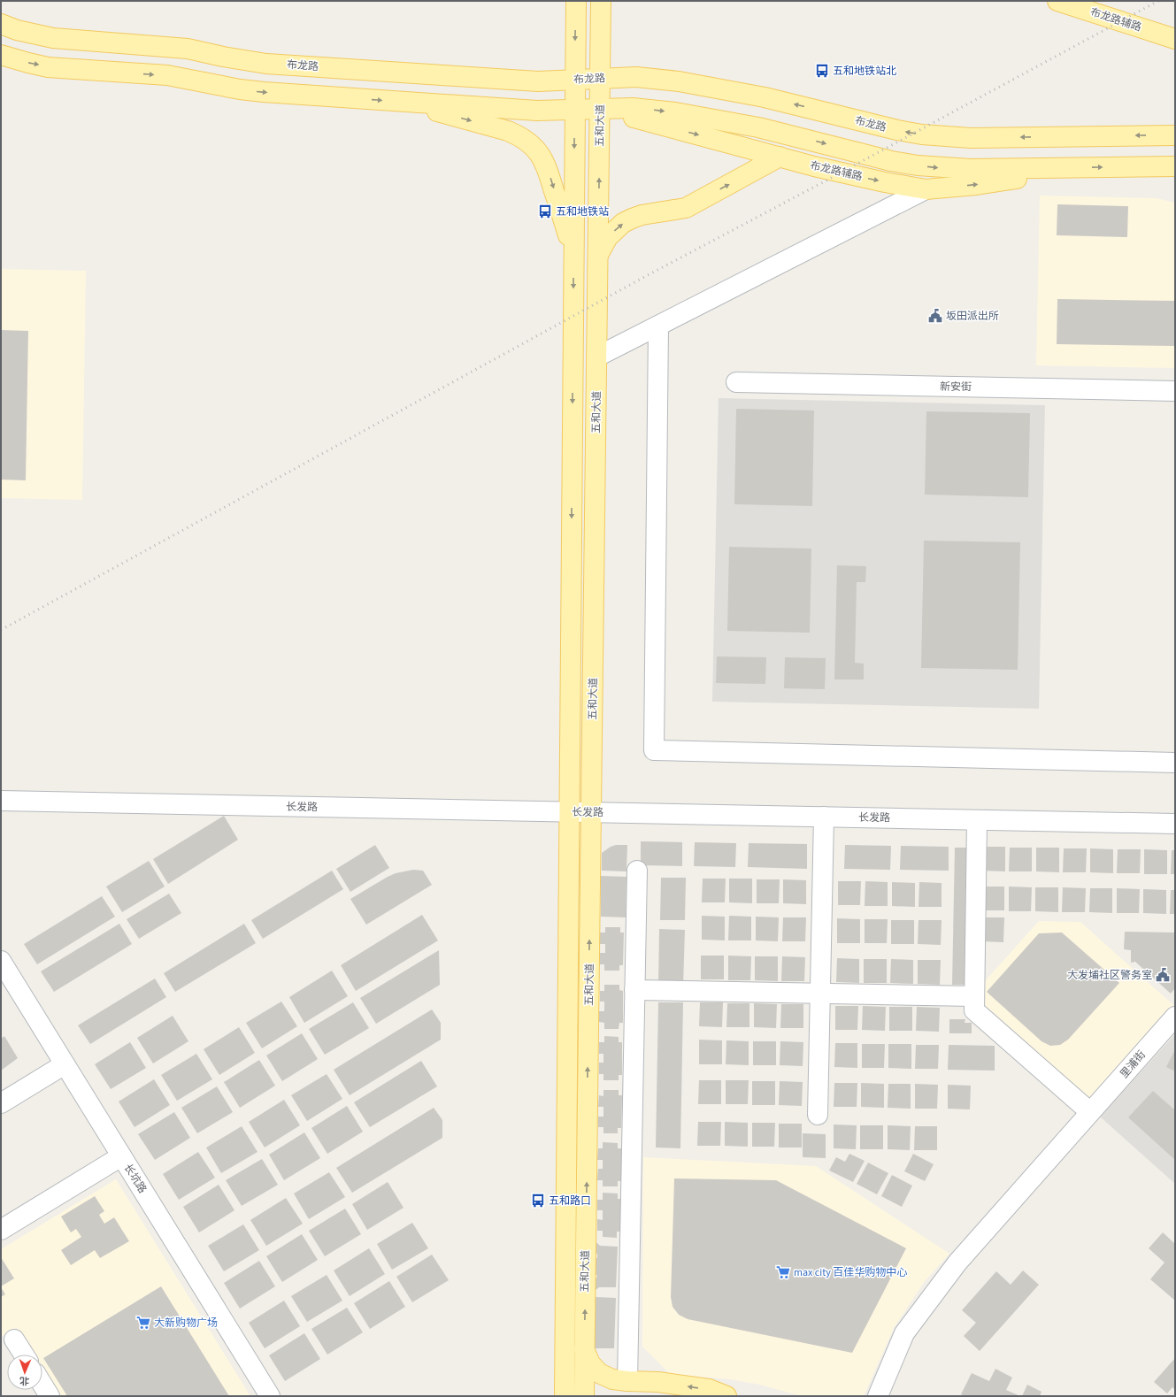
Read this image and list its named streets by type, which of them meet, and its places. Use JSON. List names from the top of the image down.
{
  "streets": {
    "main road": ["布龙路辅路", "布龙路", "五和大道"],
    "street": [
      "新安街",
      "长发路",
      "里浦街",
      "长坑路"
    ]
  },
  "crossings": [
    ["布龙路辅路", "五和大道"],
    ["布龙路", "五和大道"],
    ["五和大道", "长发路"]
  ],
  "places": {
    "bus stop": ["五和地铁站北", "五和地铁站", "五和路口"],
    "public building": ["坂田派出所", "大发埔社区警务室"],
    "supermarket": ["max city 百佳华购物中心", "大新购物广场"]
  },
  "north": "bottom"
}
